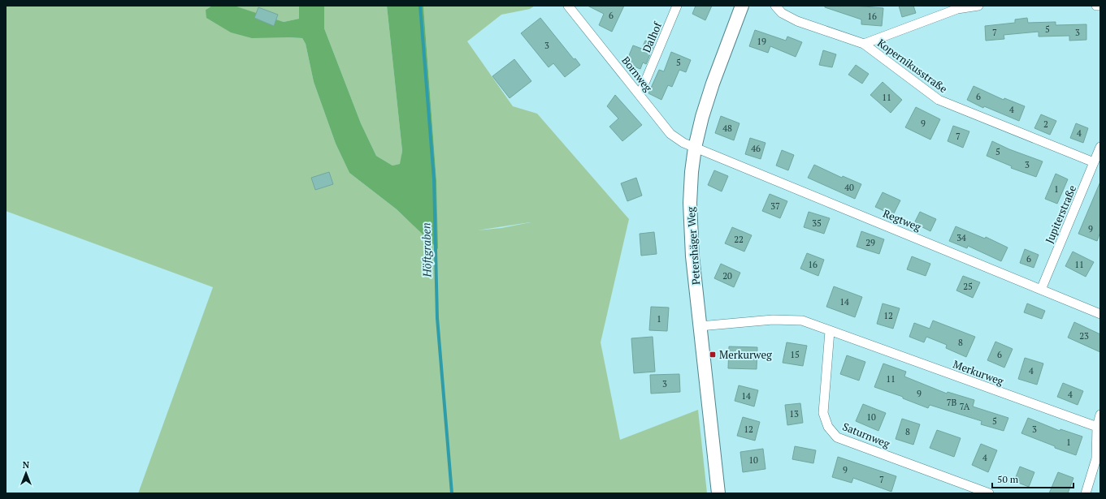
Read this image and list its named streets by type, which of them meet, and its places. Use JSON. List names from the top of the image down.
{
  "streets": {
    "street": [
      "Dalhof",
      "Kopernikusstraße",
      "Bornweg",
      "Jupiterstraße",
      "Regtweg",
      "Petershäger Weg",
      "Merkurweg",
      "Saturnweg"
    ]
  },
  "crossings": [
    ["Dalhof", "Bornweg"],
    ["Kopernikusstraße", "Jupiterstraße"],
    ["Bornweg", "Regtweg"],
    ["Bornweg", "Petershäger Weg"],
    ["Jupiterstraße", "Regtweg"],
    ["Regtweg", "Petershäger Weg"],
    ["Petershäger Weg", "Merkurweg"],
    ["Merkurweg", "Saturnweg"]
  ],
  "water": ["Höftgraben"],
  "places": {
    "transit": ["Merkurweg"]
  },
  "house_numbers": [
    "6",
    "16",
    "5",
    "7",
    "3",
    "19",
    "3",
    "5",
    "6",
    "11",
    "4",
    "9",
    "2",
    "48",
    "4",
    "7",
    "46",
    "5",
    "3",
    "40",
    "1",
    "37",
    "35",
    "9",
    "34",
    "22",
    "29",
    "6",
    "16",
    "11",
    "20",
    "25",
    "14",
    "12",
    "1",
    "23",
    "8",
    "15",
    "6",
    "4",
    "11",
    "3",
    "9",
    "4",
    "14",
    "7B",
    "7A",
    "13",
    "10",
    "5",
    "12",
    "3",
    "8",
    "1",
    "4",
    "10",
    "9",
    "7"
  ],
  "scale_bar": "50 m",
  "north": "top"
}
